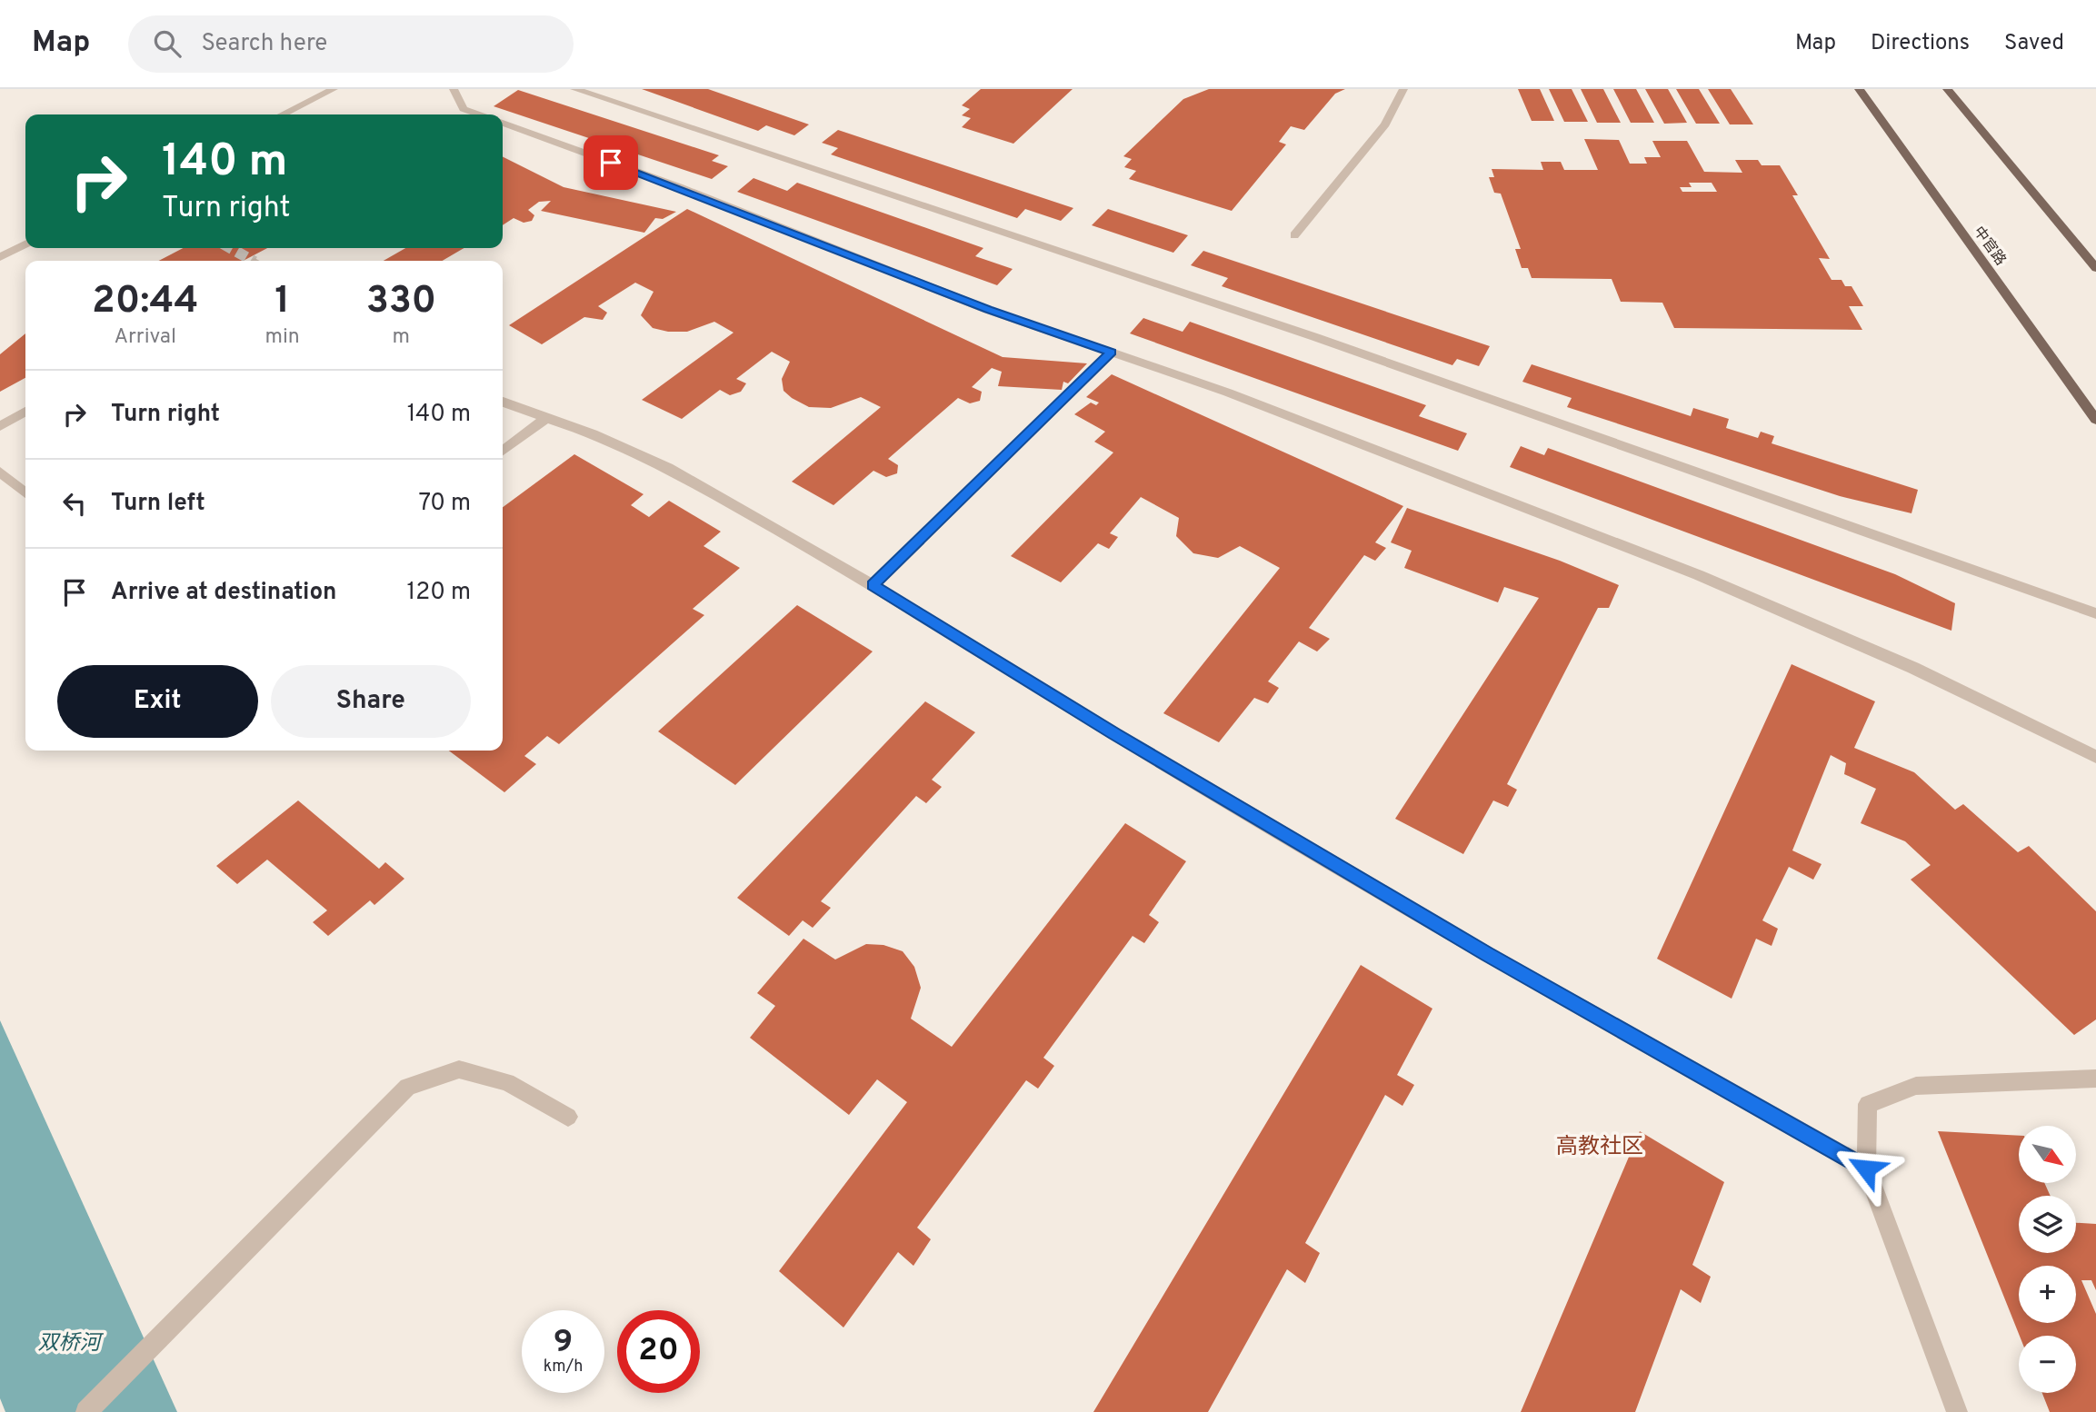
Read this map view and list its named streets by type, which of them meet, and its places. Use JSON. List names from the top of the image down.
{
  "streets": {
    "main road": ["中官路"]
  },
  "districts": ["高教社区"],
  "water": ["双桥河"],
  "north": "bottom right",
  "page": {
    "header": "Map",
    "search": "Search here",
    "nav": ["Map", "Directions", "Saved"],
    "turn": ["140 m", "Turn right"],
    "eta": [
      "20:44",
      "Arrival",
      "1",
      "min",
      "330",
      "m"
    ],
    "list": [
      {
        "name": "Turn right",
        "value": "140 m"
      },
      {
        "name": "Turn left",
        "value": "70 m"
      },
      {
        "name": "Arrive at destination",
        "value": "120 m"
      }
    ],
    "buttons": ["Exit", "Share"],
    "map_buttons": ["+", "−"],
    "speed": "9 km/h",
    "limit": "20"
  }
}
